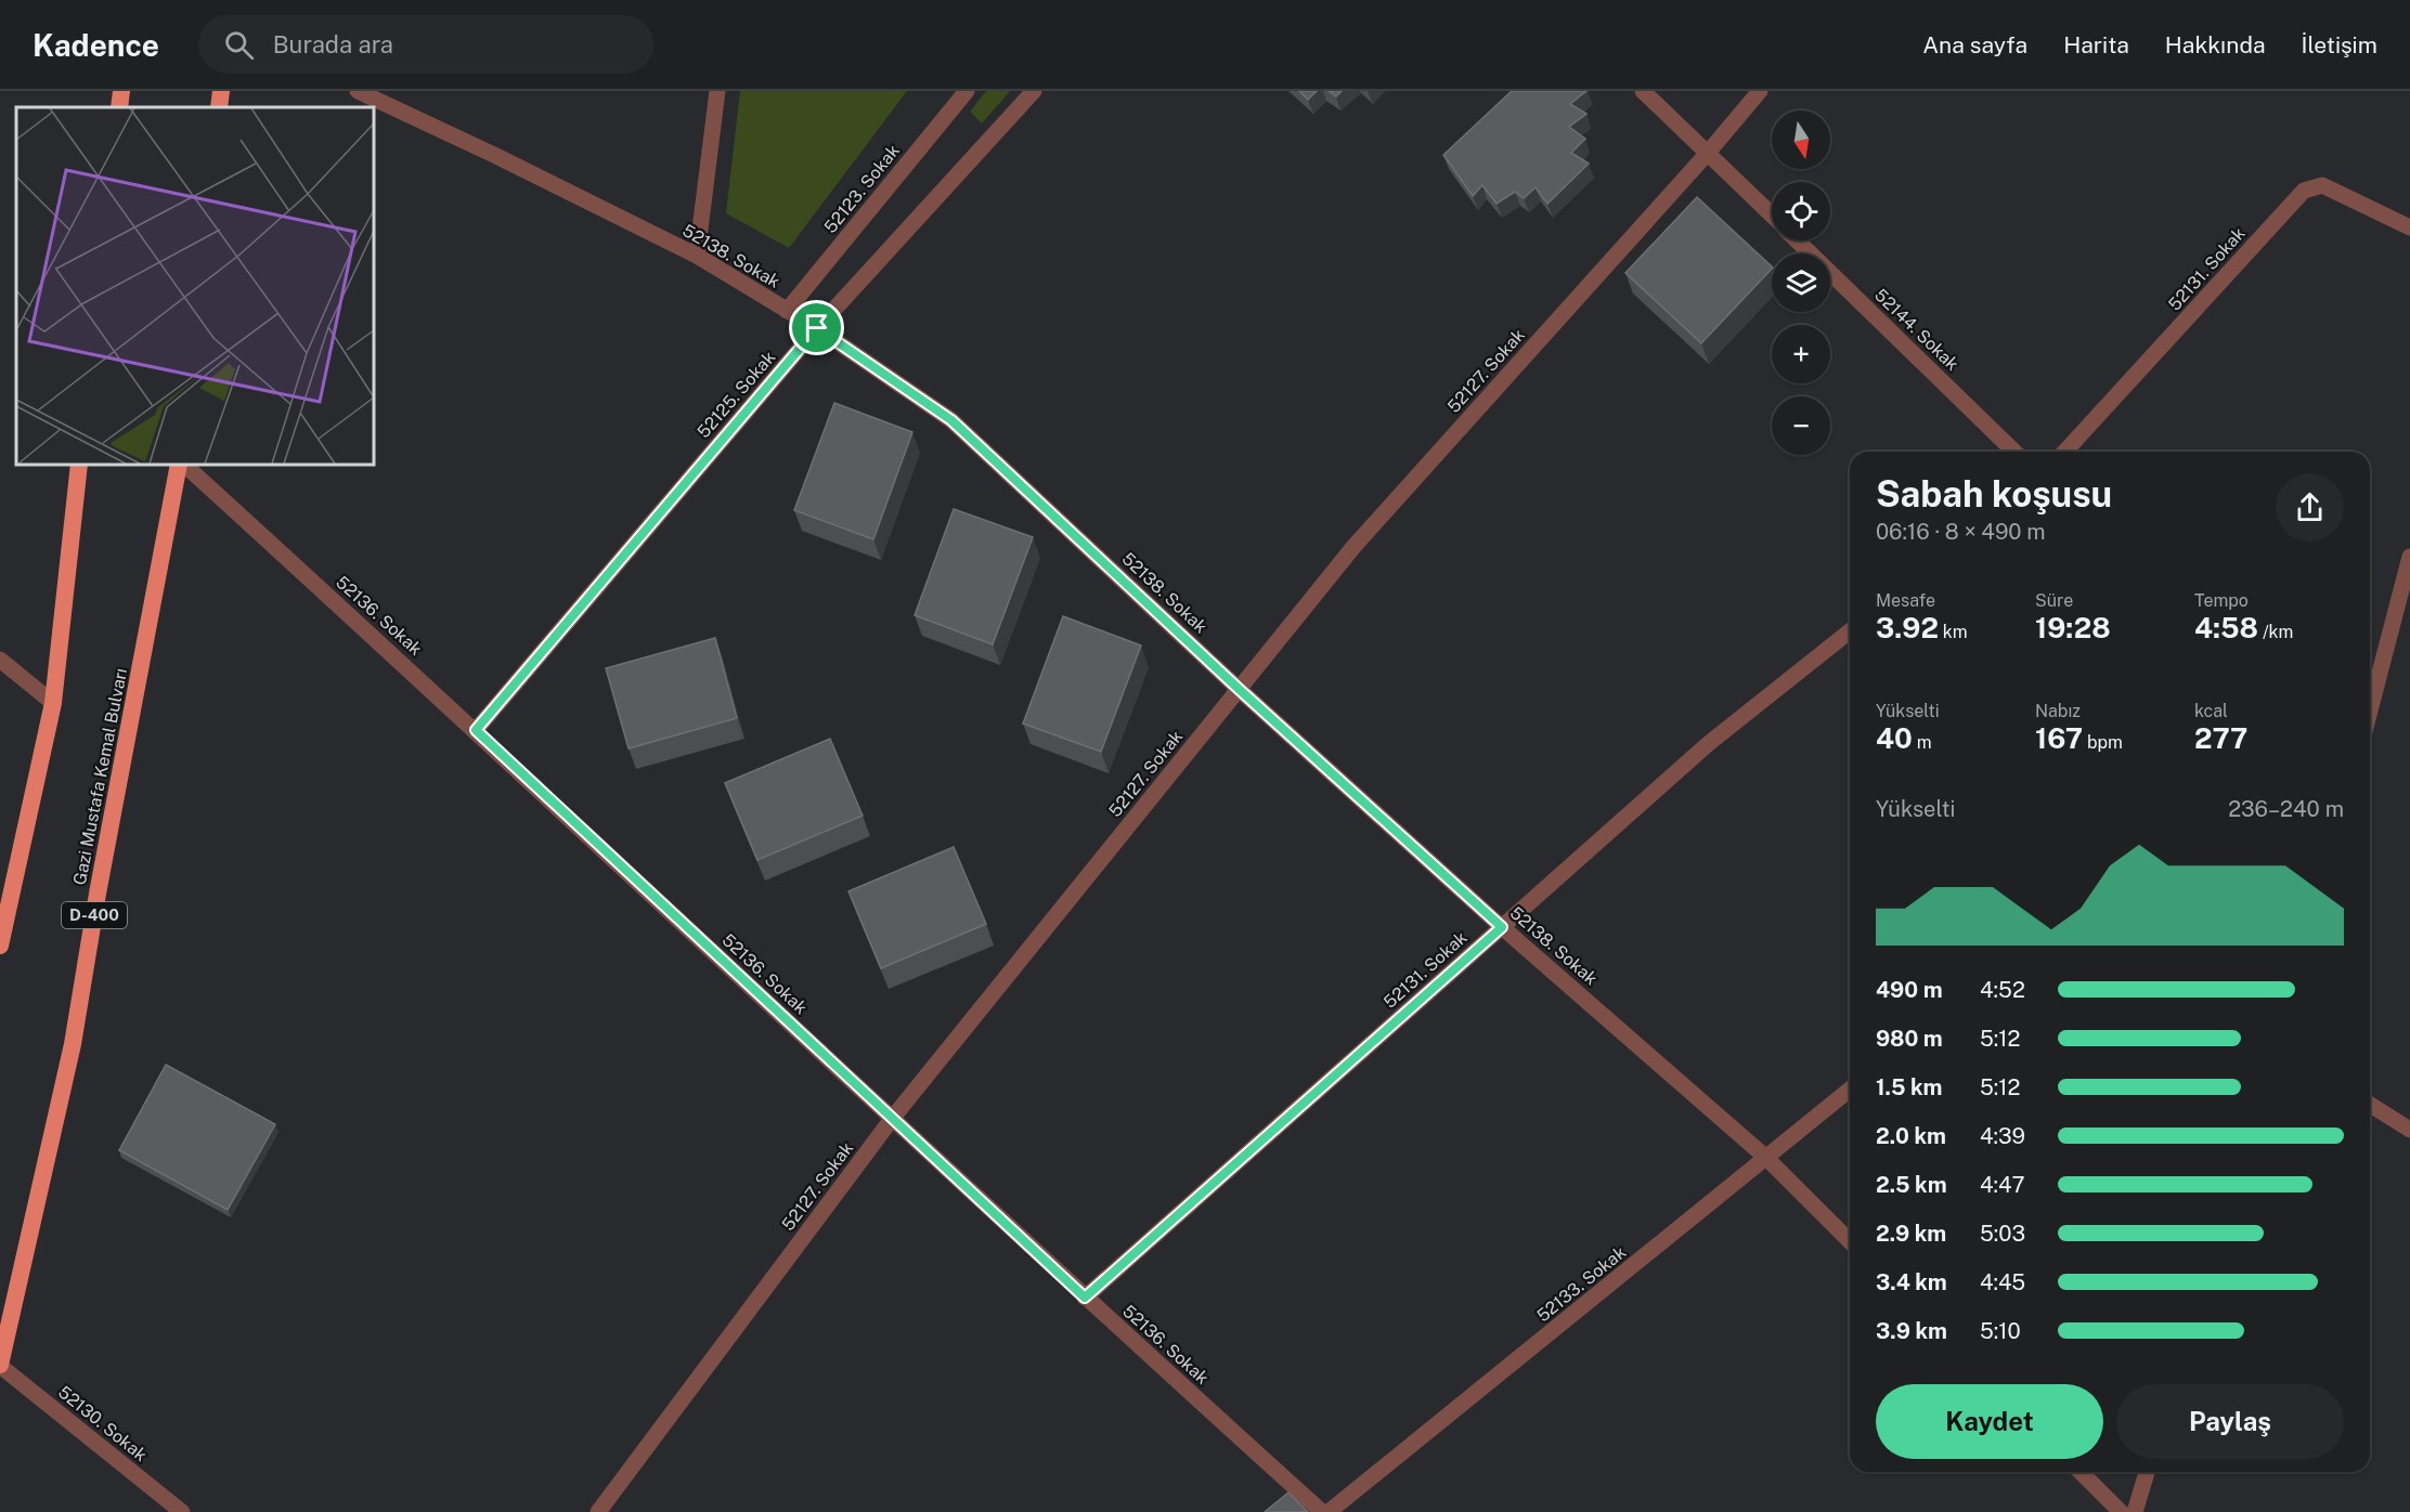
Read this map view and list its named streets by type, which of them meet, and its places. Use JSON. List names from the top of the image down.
{
  "streets": {
    "highway": ["Gazi Mustafa Kemal Bulvarı", "D-400"],
    "street": [
      "52123. Sokak",
      "52138. Sokak",
      "52131. Sokak",
      "52144. Sokak",
      "52127. Sokak",
      "52125. Sokak",
      "52136. Sokak",
      "52133. Sokak",
      "52130. Sokak"
    ]
  },
  "crossings": [
    ["52123. Sokak", "52138. Sokak"],
    ["52138. Sokak", "52131. Sokak"],
    ["52138. Sokak", "52127. Sokak"],
    ["52138. Sokak", "52125. Sokak"],
    ["52138. Sokak", "52133. Sokak"],
    ["52131. Sokak", "52136. Sokak"],
    ["52144. Sokak", "52127. Sokak"],
    ["52127. Sokak", "52136. Sokak"],
    ["52125. Sokak", "52136. Sokak"],
    ["Gazi Mustafa Kemal Bulvarı", "52130. Sokak"]
  ],
  "north": "bottom",
  "page": {
    "header": "Kadence",
    "search": "Burada ara",
    "nav": [
      "Ana sayfa",
      "Harita",
      "Hakkında",
      "İletişim"
    ],
    "map_buttons": ["+", "−"],
    "heading": ["Sabah koşusu", "06:16 · 8 × 490 m"],
    "stats": [
      ["Mesafe", "3.92 km"],
      ["Süre", "19:28"],
      ["Tempo", "4:58 /km"],
      ["Yükselti", "40 m"],
      ["Nabız", "167 bpm"],
      ["kcal", "277"]
    ],
    "chart": ["Yükselti", "236–240 m"],
    "list": [
      {
        "name": "490 m",
        "note": "4:52"
      },
      {
        "name": "980 m",
        "note": "5:12"
      },
      {
        "name": "1.5 km",
        "note": "5:12"
      },
      {
        "name": "2.0 km",
        "note": "4:39"
      },
      {
        "name": "2.5 km",
        "note": "4:47"
      },
      {
        "name": "2.9 km",
        "note": "5:03"
      },
      {
        "name": "3.4 km",
        "note": "4:45"
      },
      {
        "name": "3.9 km",
        "note": "5:10"
      }
    ],
    "buttons": ["Kaydet", "Paylaş"]
  }
}
